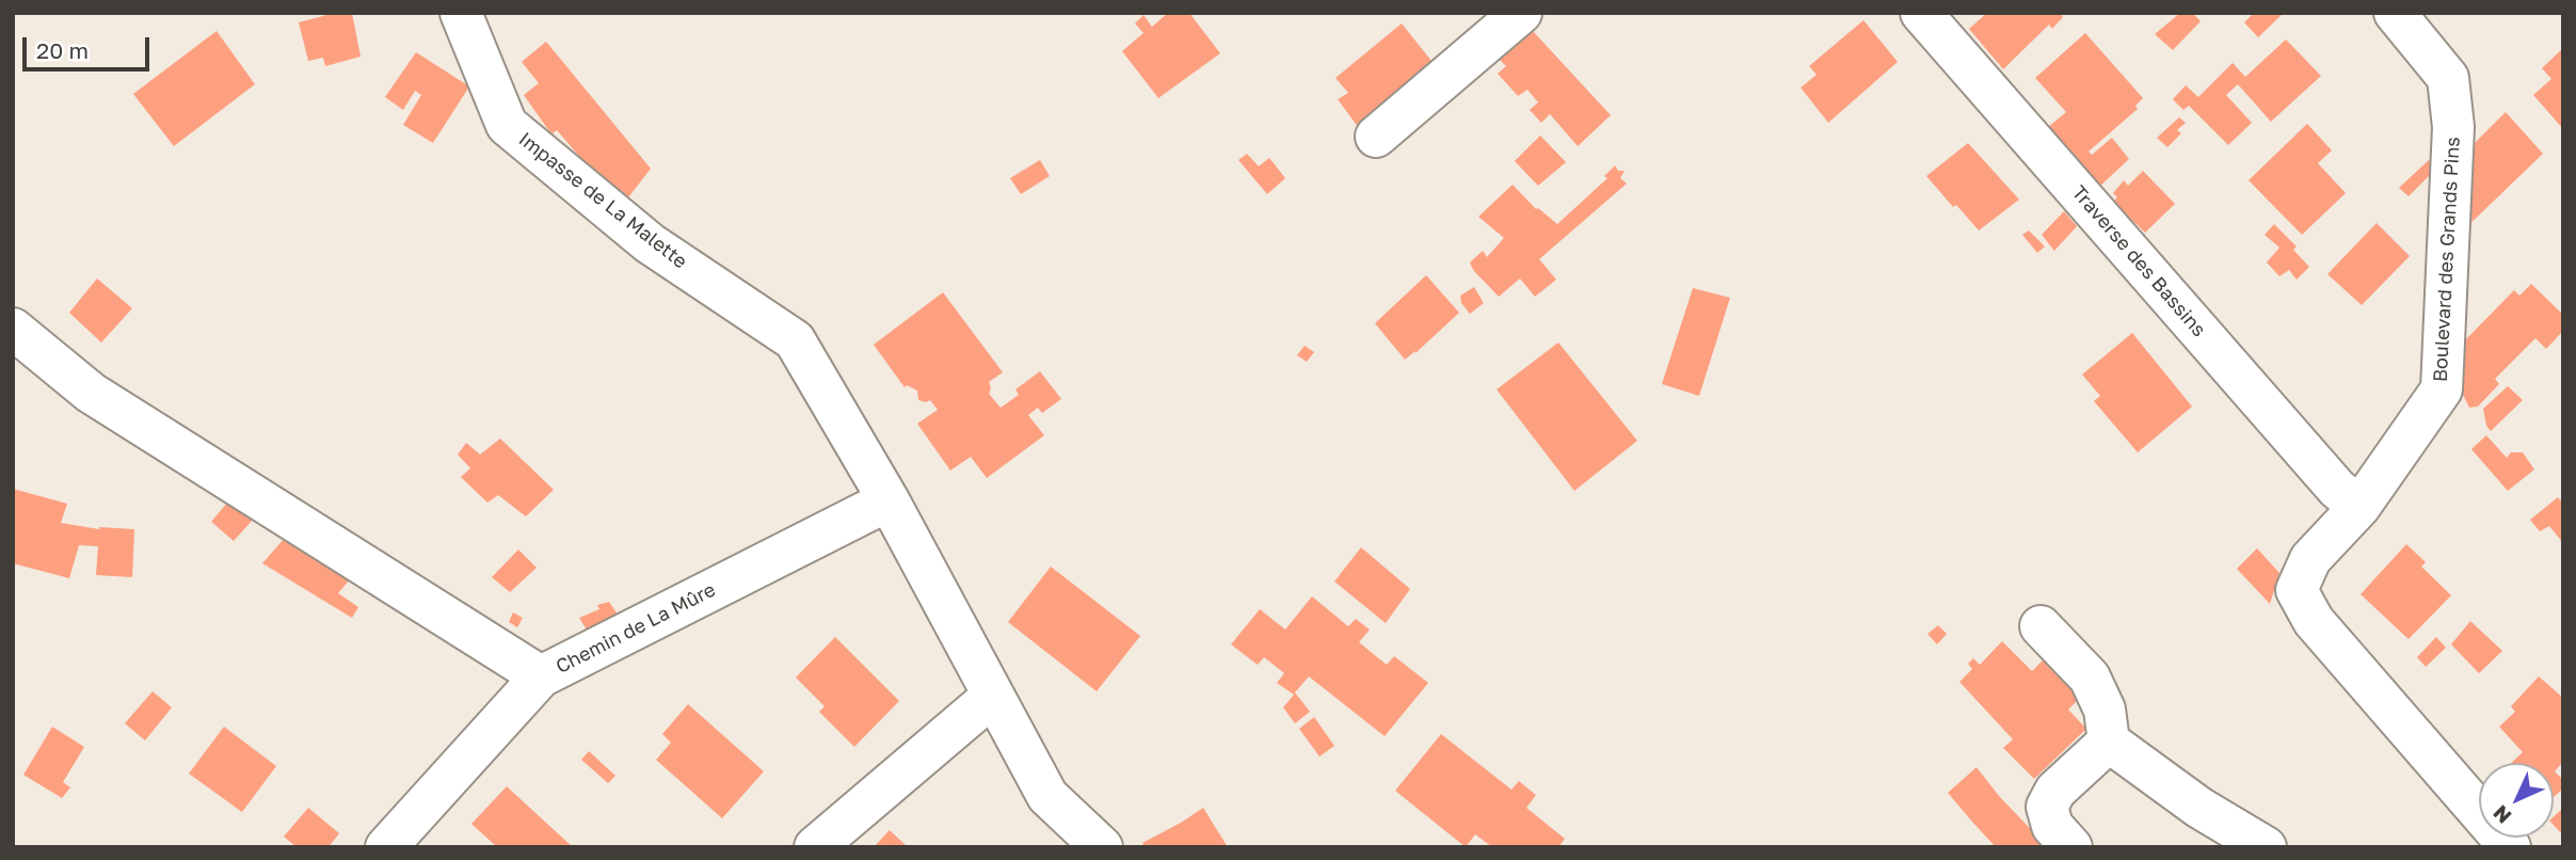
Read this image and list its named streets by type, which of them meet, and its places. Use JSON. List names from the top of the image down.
{
  "streets": {
    "street": [
      "Impasse de La Malette",
      "Boulevard des Grands Pins",
      "Traverse des Bassins",
      "Chemin de La Mûre"
    ]
  },
  "crossings": [
    ["Impasse de La Malette", "Chemin de La Mûre"],
    ["Boulevard des Grands Pins", "Traverse des Bassins"]
  ],
  "scale_bar": "20 m",
  "north": "bottom left"
}
